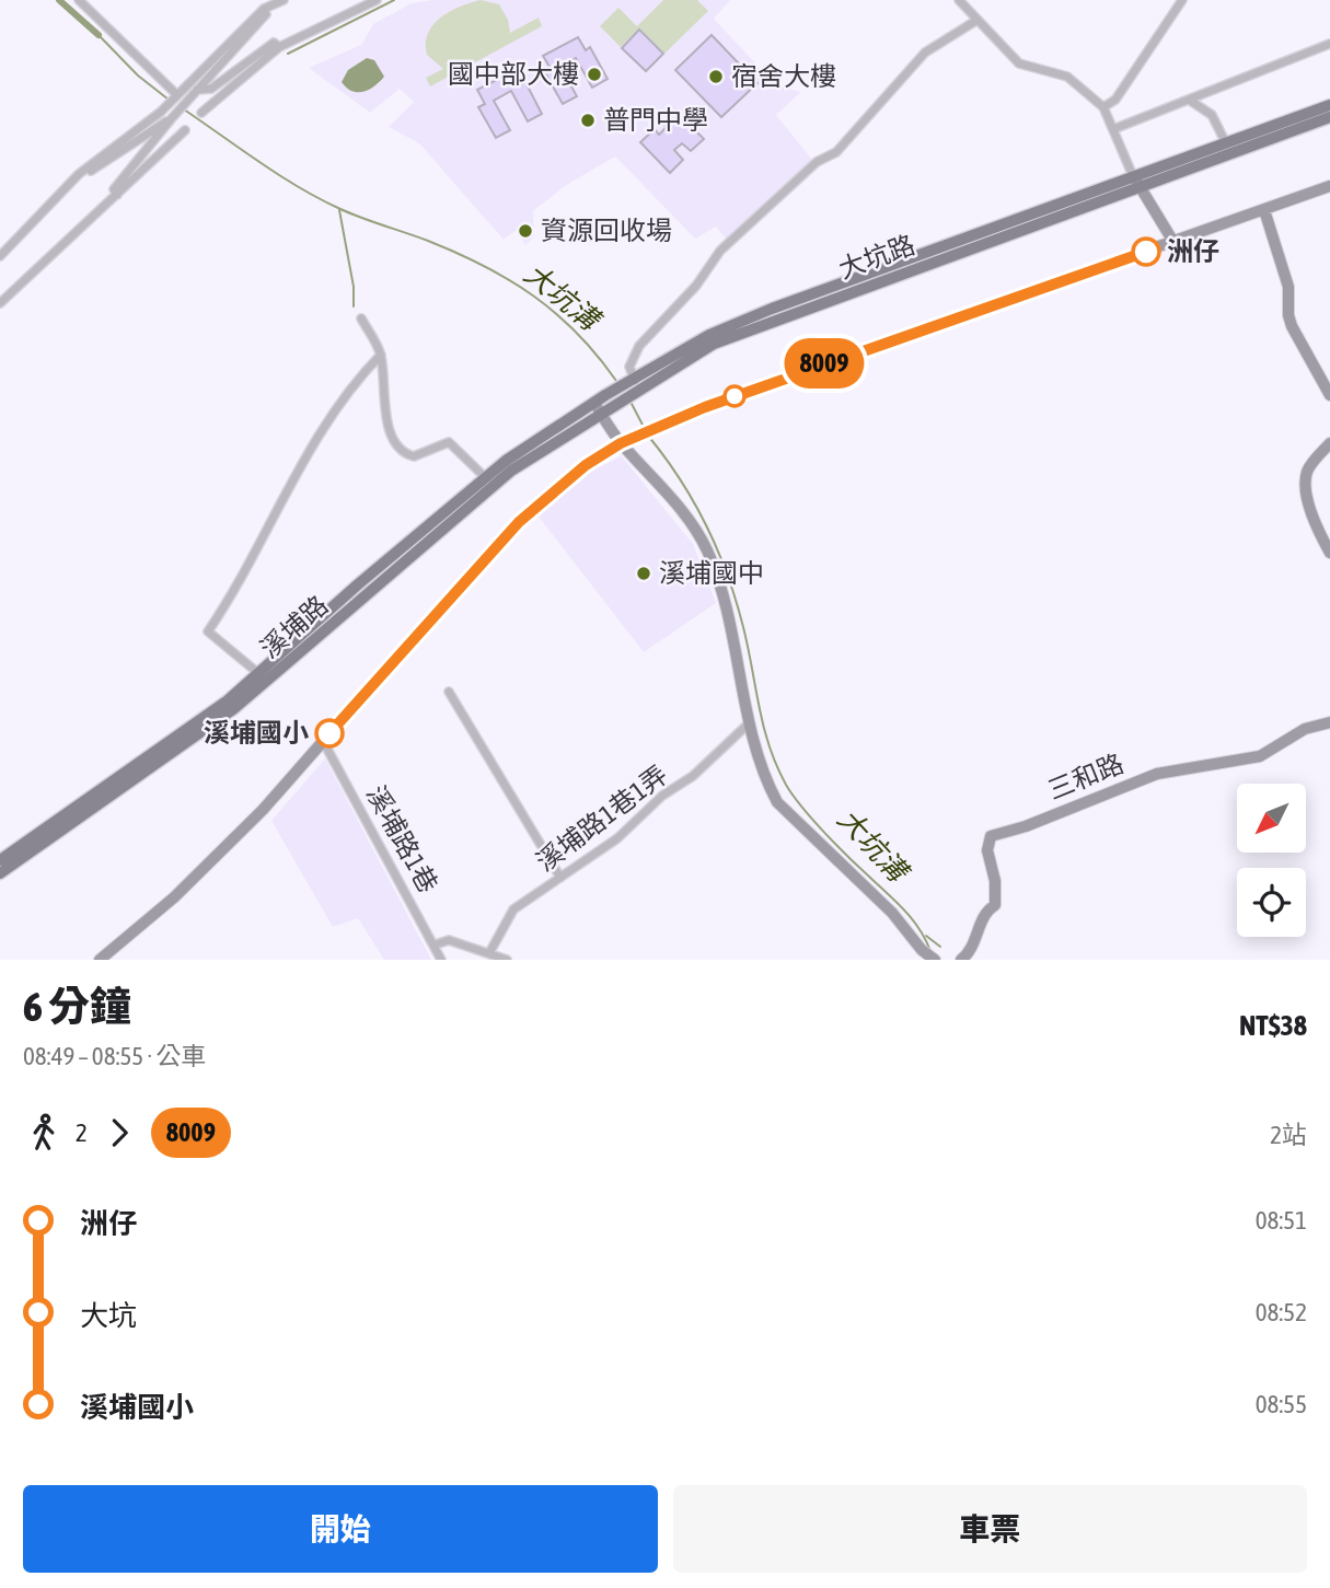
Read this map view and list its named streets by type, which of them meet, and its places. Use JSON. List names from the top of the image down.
{
  "streets": {
    "main road": ["大坑路", "溪埔路"],
    "street": ["三和路", "溪埔路1巷1弄", "溪埔路1巷"]
  },
  "crossings": [
    ["大坑路", "溪埔路"]
  ],
  "water": ["大坑溝"],
  "places": [
    "國中部大樓",
    "宿舍大樓",
    "普門中學",
    "資源回收場",
    "洲仔",
    "溪埔國中",
    "溪埔國小"
  ],
  "lines": ["bus line 8009"],
  "north": "bottom left",
  "page": {
    "on_map": "8009",
    "heading": ["6 分鐘", "08:49 – 08:55 · 公車", "NT$38"],
    "legs": ["2", "8009", "2站"],
    "list": [
      {
        "name": "洲仔",
        "value": "08:51"
      },
      {
        "name": "大坑",
        "value": "08:52"
      },
      {
        "name": "溪埔國小",
        "value": "08:55"
      }
    ],
    "buttons": ["開始", "車票"]
  }
}
